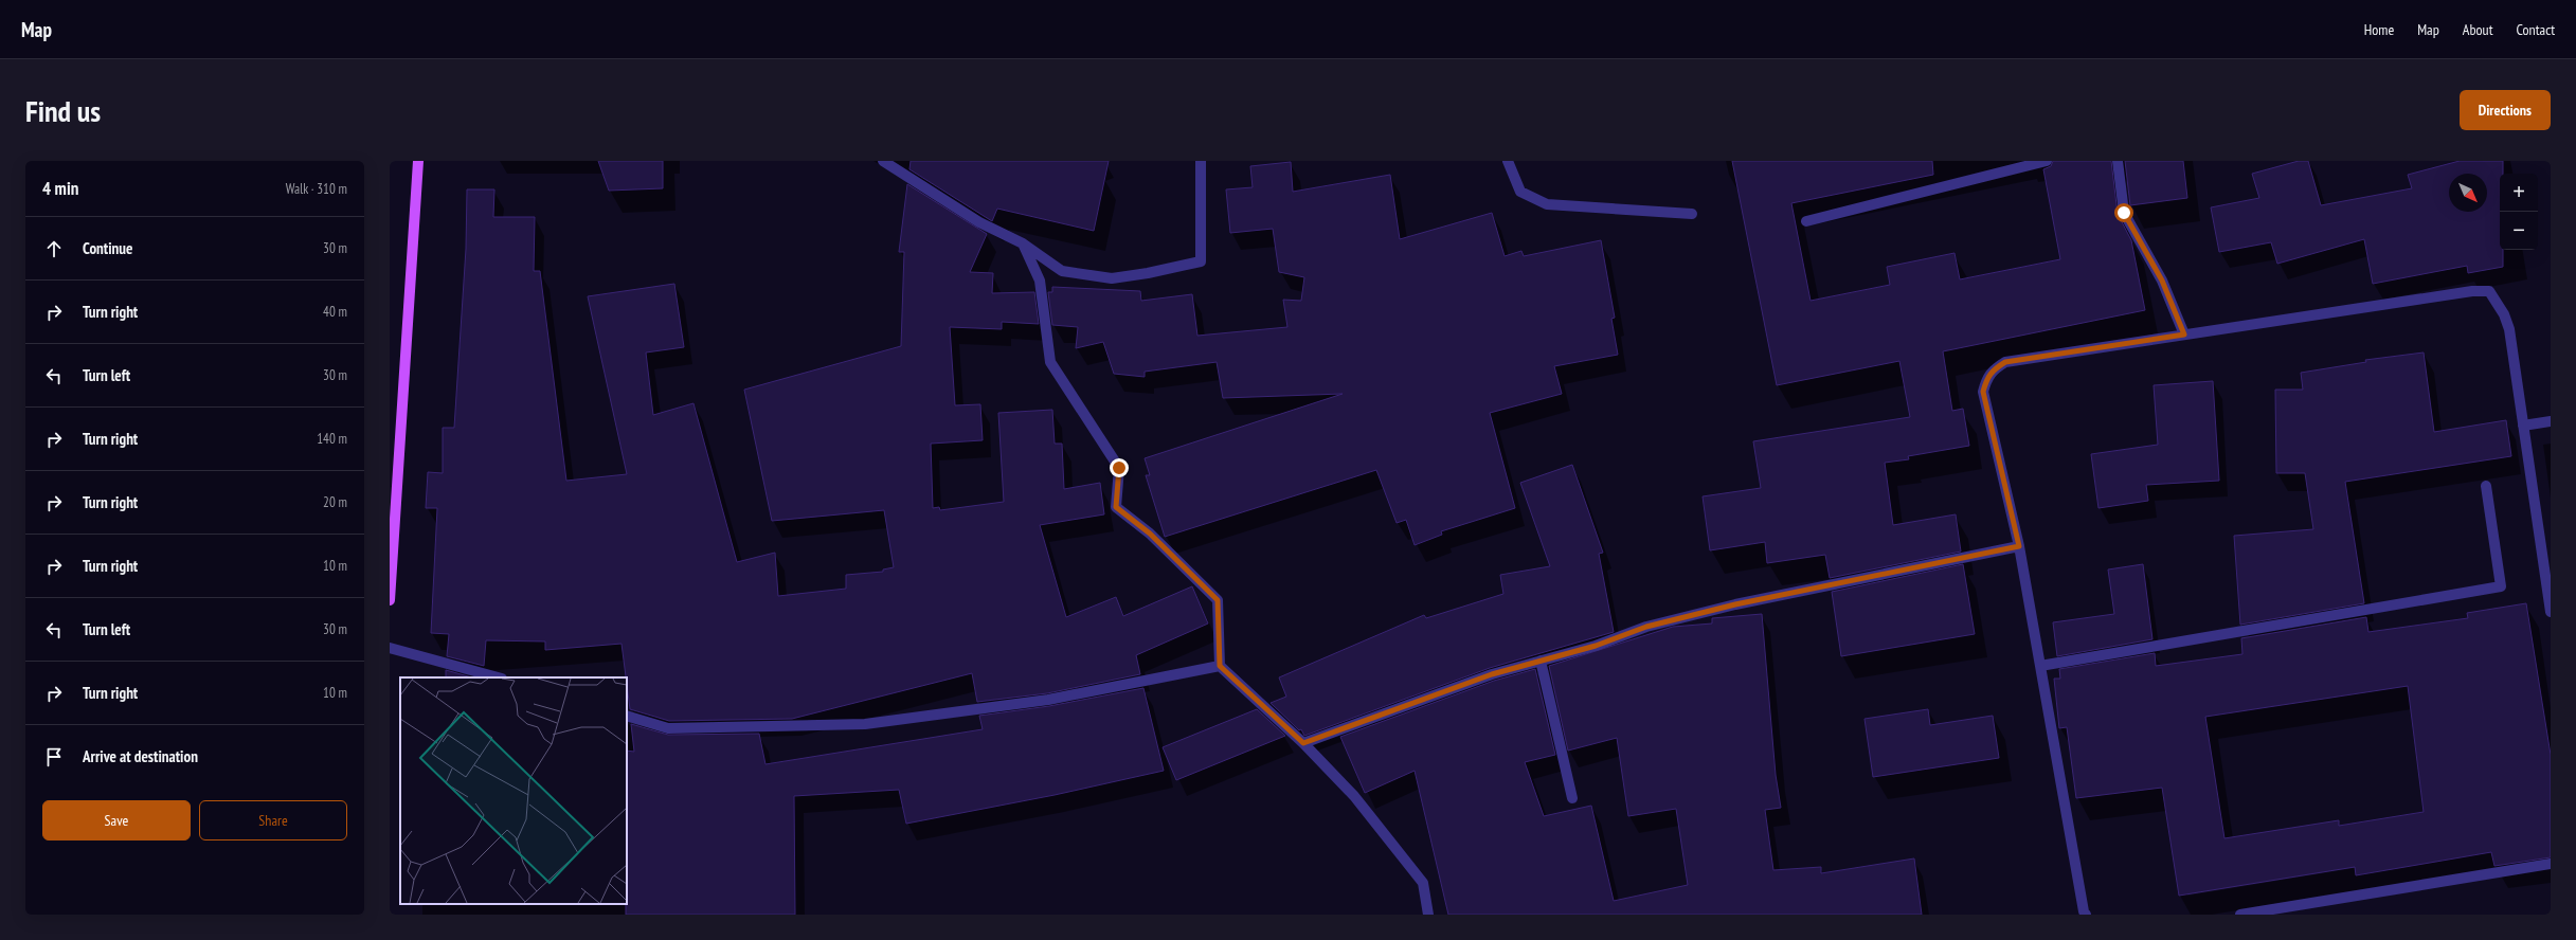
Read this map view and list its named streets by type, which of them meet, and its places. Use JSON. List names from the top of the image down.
{
  "north": "bottom right",
  "page": {
    "header": "Map",
    "nav": [
      "Home",
      "Map",
      "About",
      "Contact"
    ],
    "buttons": [
      "Directions",
      ["Save", "Share"]
    ],
    "title": "Find us",
    "heading": ["4 min", "Walk · 310 m"],
    "map_buttons": ["+", "−"],
    "list": [
      ["Continue", "30 m"],
      ["Turn right", "40 m"],
      ["Turn left", "30 m"],
      ["Turn right", "140 m"],
      ["Turn right", "20 m"],
      ["Turn right", "10 m"],
      ["Turn left", "30 m"],
      ["Turn right", "10 m"],
      "Arrive at destination"
    ]
  }
}
